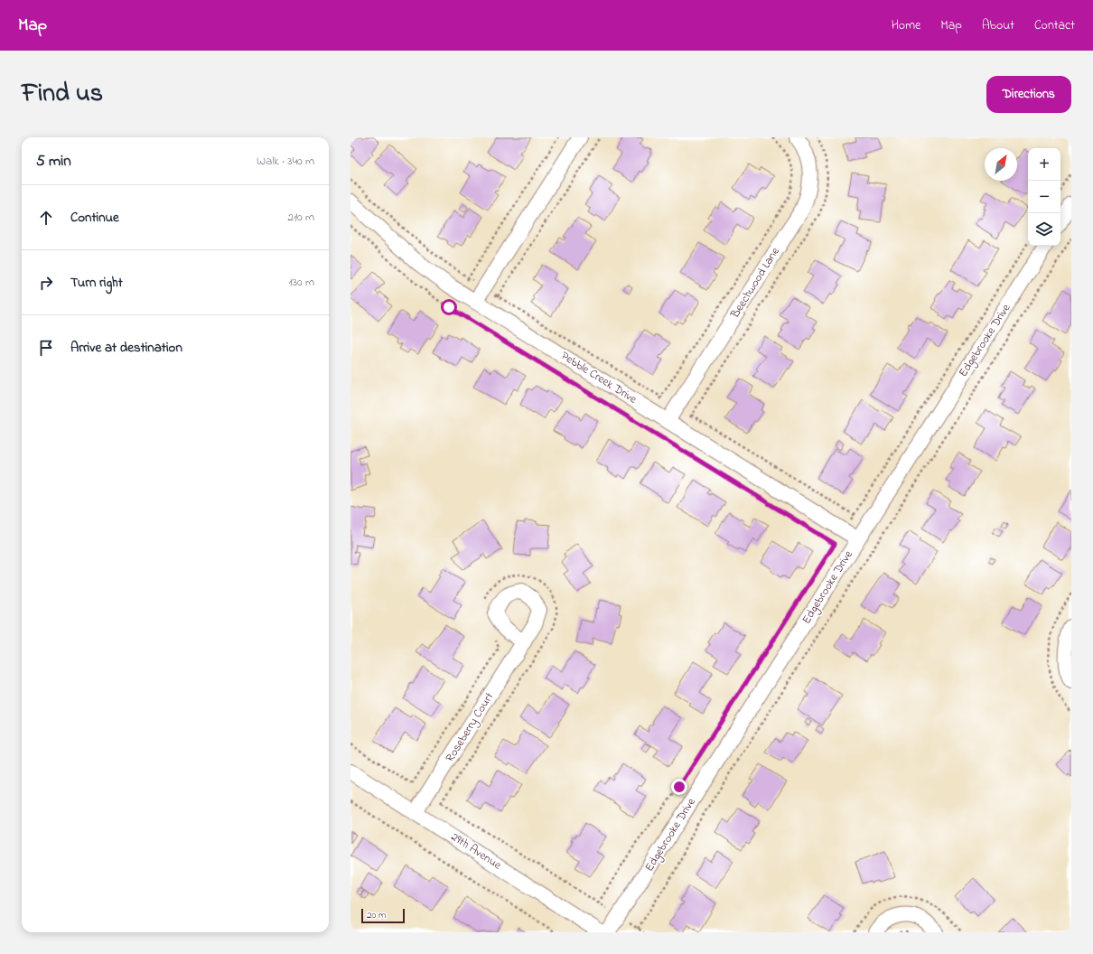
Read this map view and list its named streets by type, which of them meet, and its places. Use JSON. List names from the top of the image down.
{
  "streets": {
    "street": [
      "Beechwood Lane",
      "Edgebrooke Drive",
      "Pebble Creek Drive",
      "Roseberry Court",
      "29th Avenue"
    ]
  },
  "crossings": [
    ["Beechwood Lane", "Pebble Creek Drive"],
    ["Edgebrooke Drive", "Pebble Creek Drive"],
    ["Roseberry Court", "29th Avenue"]
  ],
  "scale_bar": "20 m",
  "north": "top right",
  "page": {
    "header": "Map",
    "nav": [
      "Home",
      "Map",
      "About",
      "Contact"
    ],
    "title": "Find us",
    "buttons": "Directions",
    "heading": ["5 min", "Walk · 340 m"],
    "map_buttons": ["+", "−"],
    "list": [
      ["Continue", "210 m"],
      ["Turn right", "130 m"],
      "Arrive at destination"
    ],
    "scale": "20 m"
  }
}
